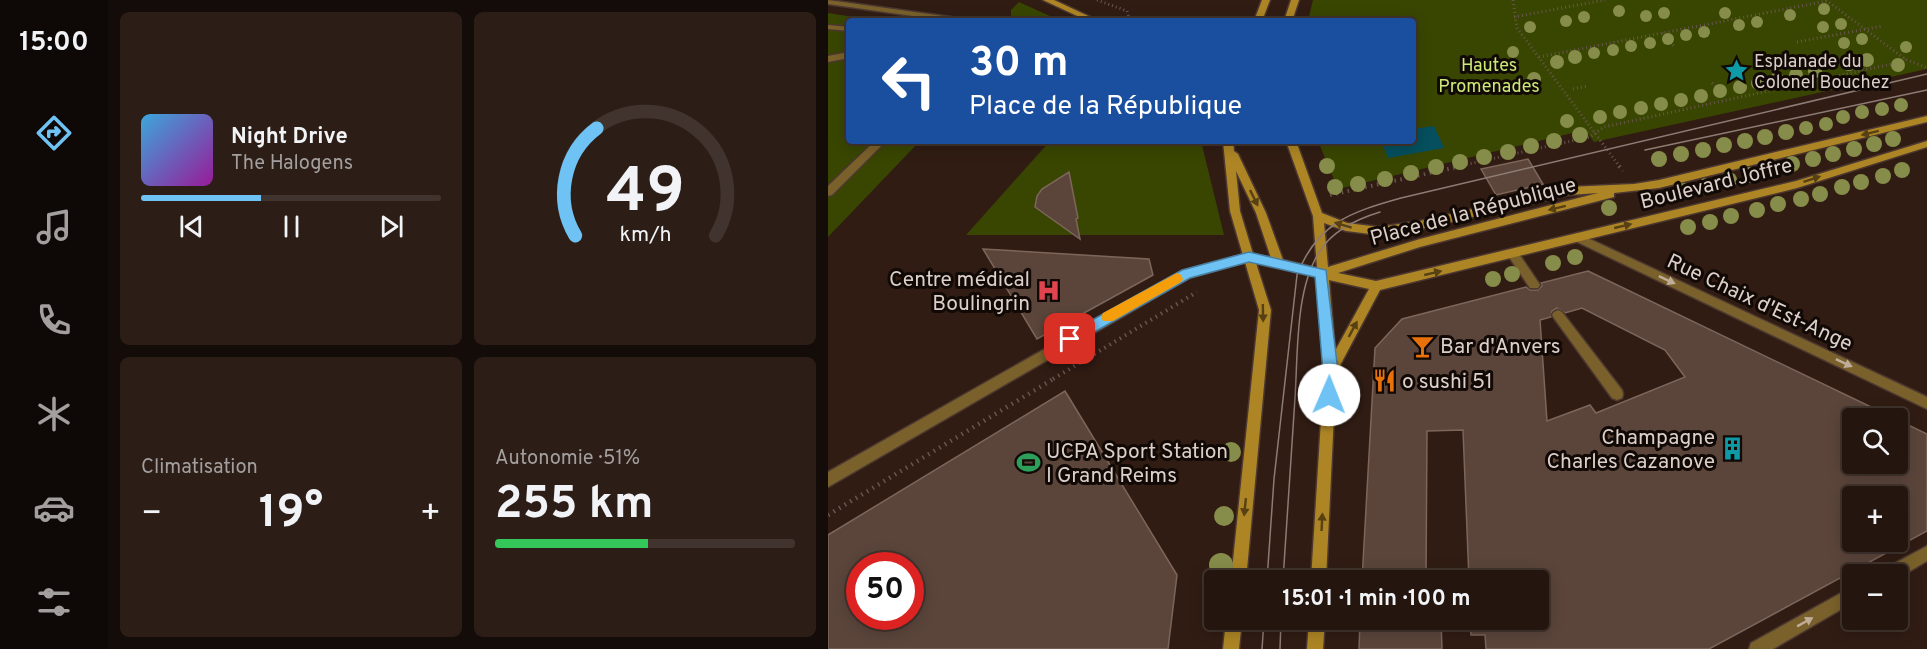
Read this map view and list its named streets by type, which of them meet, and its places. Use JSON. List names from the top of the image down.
{
  "streets": {
    "main road": ["Boulevard Joffre", "Place de la République"],
    "street": ["Rue Chaix d'Est-Ange"]
  },
  "crossings": [
    ["Boulevard Joffre", "Place de la République"],
    ["Boulevard Joffre", "Rue Chaix d'Est-Ange"]
  ],
  "one_way": ["Rue Chaix d'Est-Ange"],
  "parks": ["Hautes Promenades"],
  "places": {
    "place": ["Esplanade du Colonel Bouchez"],
    "hospital": ["Centre médical Boulingrin"],
    "bar": ["Bar d'Anvers"],
    "restaurant": ["o sushi 51"],
    "building": ["Champagne Charles Cazanove"],
    "sports": ["UCPA Sport Station I Grand Reims"]
  },
  "page": {
    "tabs": "15:00",
    "turn": ["30 m", "Place de la République"],
    "song": ["Night Drive", "The Halogens"],
    "tile": [
      "Climatisation",
      ["Autonomie · 51%", "255 km"]
    ],
    "map_buttons": ["+", "−"],
    "heat": ["−", "19°", "+"],
    "limit": "50",
    "trip": "15:01 · 1 min · 100 m",
    "gauge": ["49", "km/h"]
  }
}
